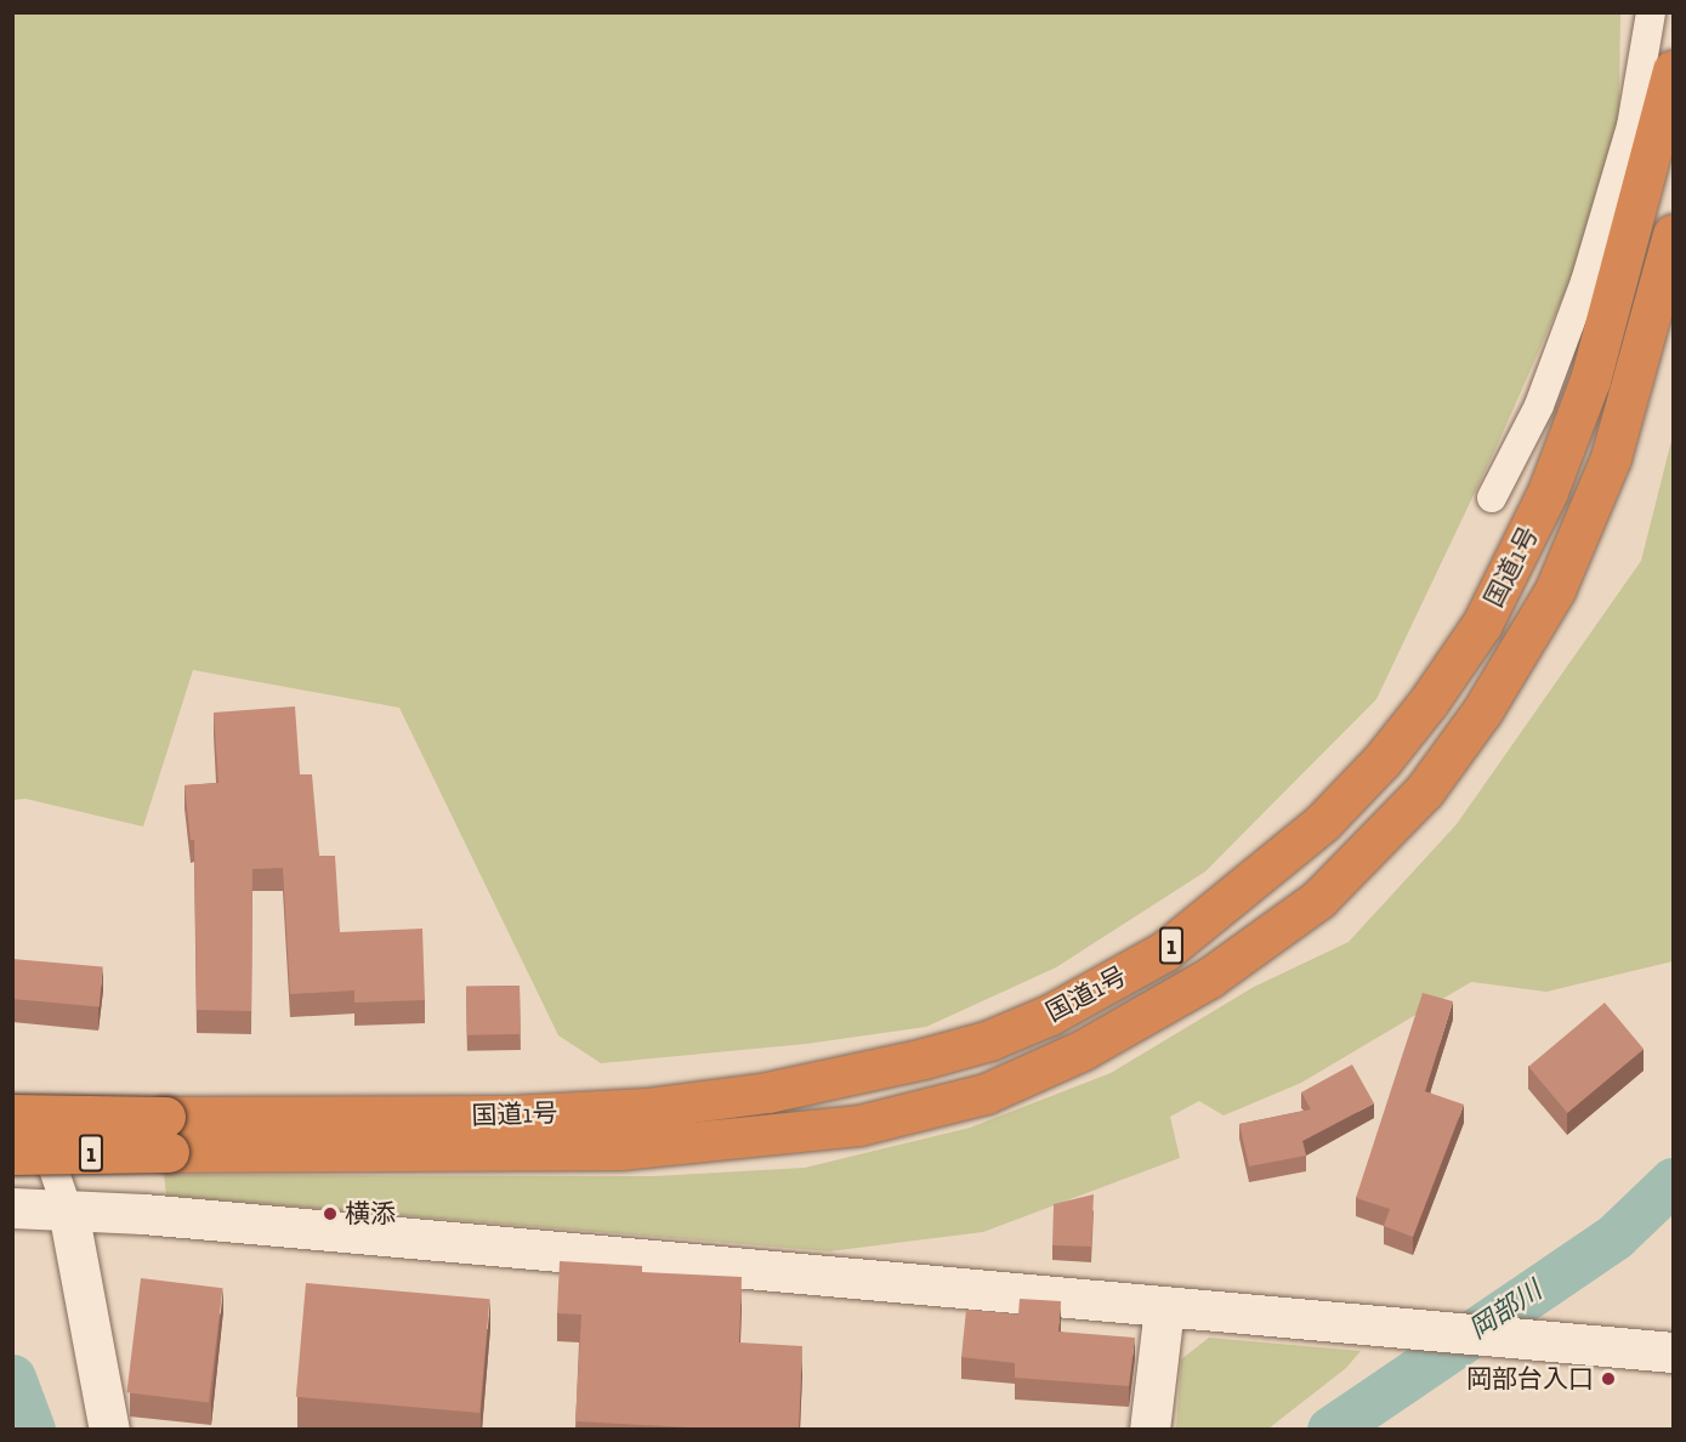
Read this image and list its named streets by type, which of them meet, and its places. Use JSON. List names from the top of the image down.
{
  "streets": {
    "highway": ["国道1号", "1"]
  },
  "water": ["岡部川"],
  "places": ["横添", "岡部台入口"]
}
